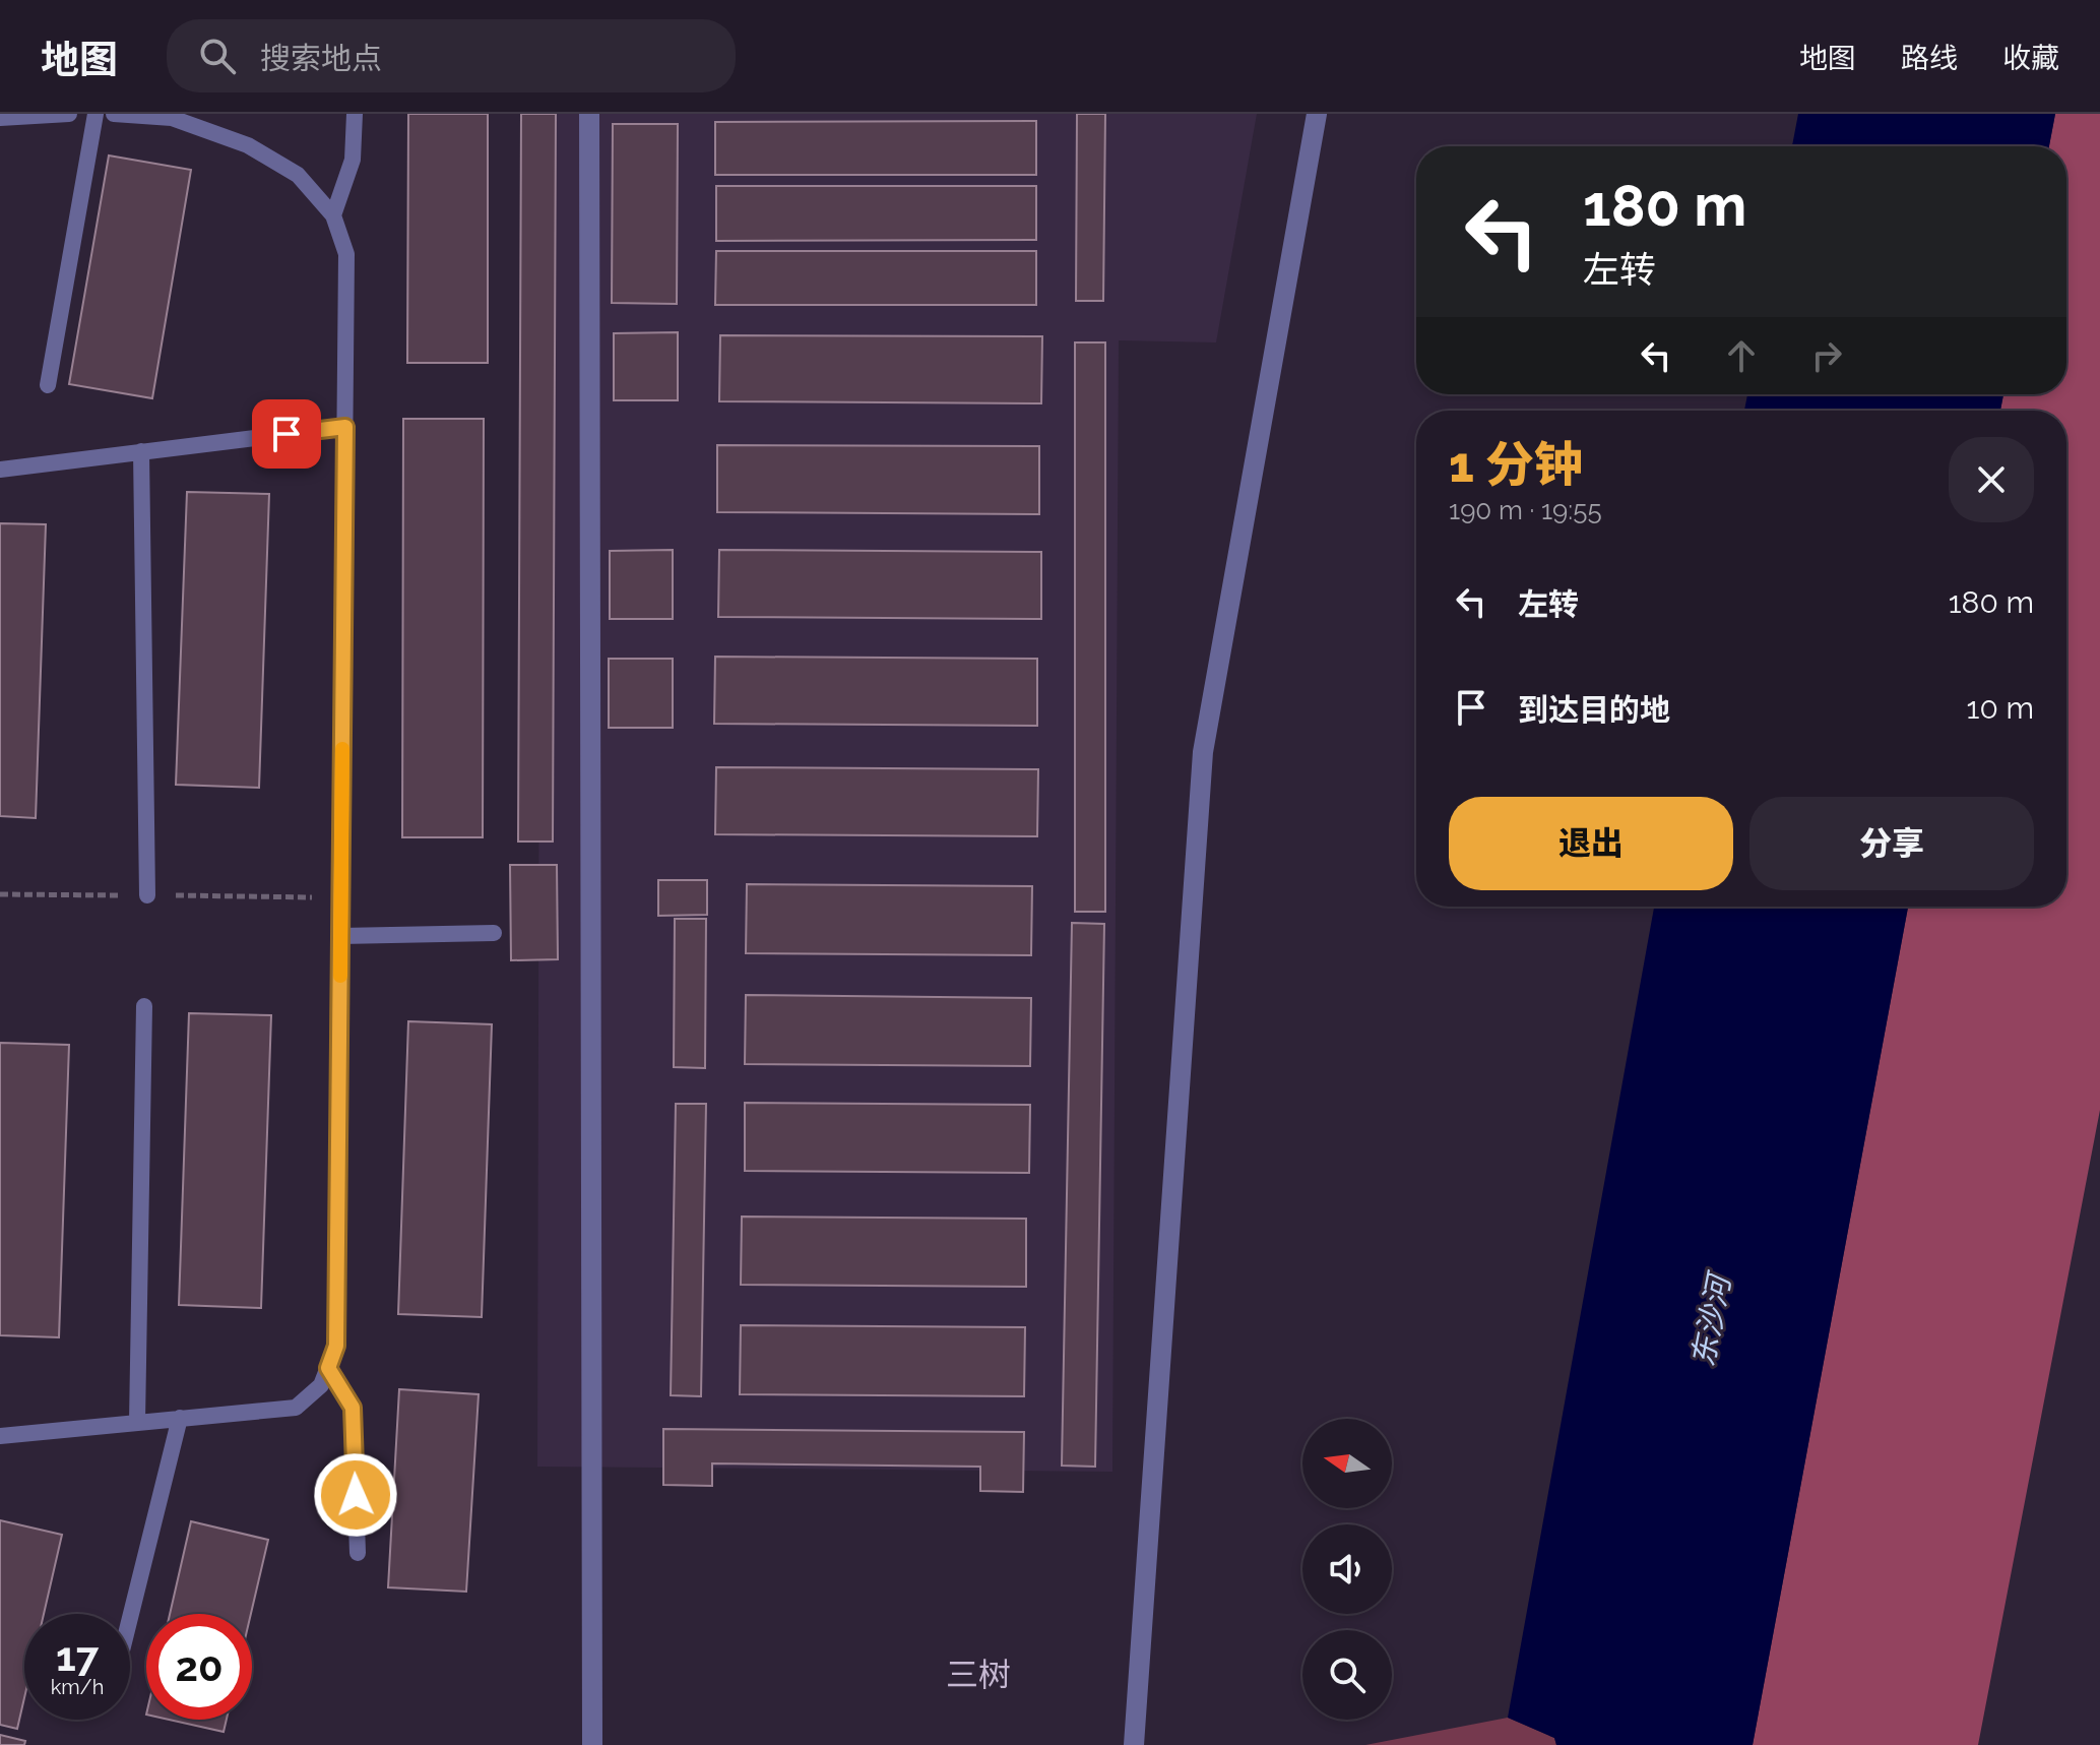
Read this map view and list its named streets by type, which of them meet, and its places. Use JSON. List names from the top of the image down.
{
  "districts": ["三树"],
  "water": ["东沙河"],
  "north": "left",
  "page": {
    "header": "地图",
    "search": "搜索地点",
    "nav": ["地图", "路线", "收藏"],
    "turn": ["180 m", "左转"],
    "heading": ["1 分钟", "190 m · 19:55"],
    "list": [
      {
        "name": "左转",
        "value": "180 m"
      },
      {
        "name": "到达目的地",
        "value": "10 m"
      }
    ],
    "buttons": ["退出", "分享"],
    "speed": "17 km/h",
    "limit": "20"
  }
}
